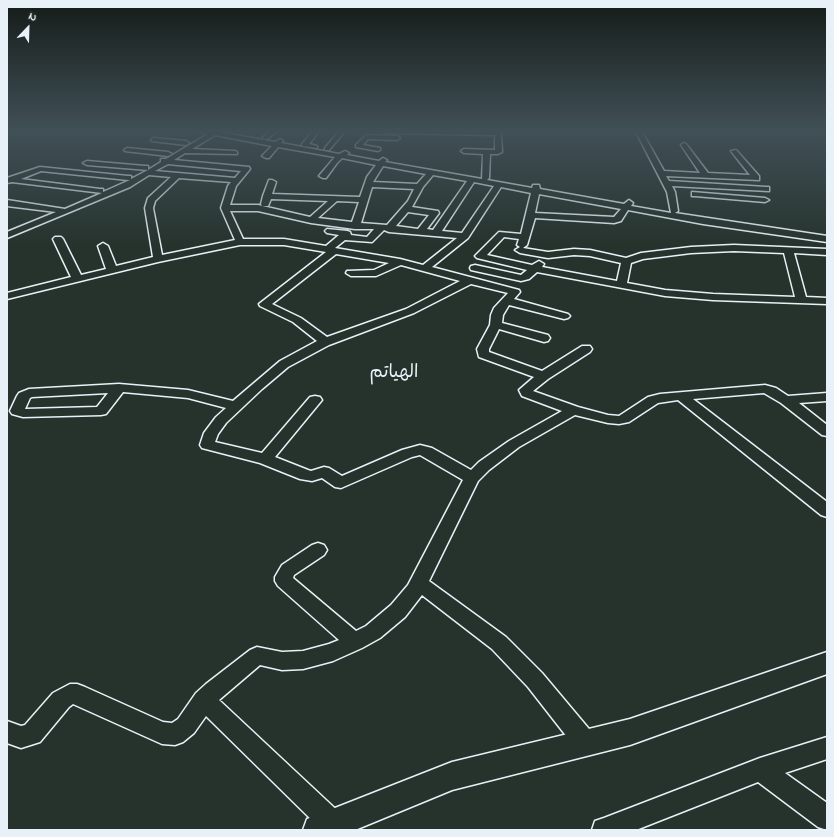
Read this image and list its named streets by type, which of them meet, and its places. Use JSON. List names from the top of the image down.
{
  "districts": ["الهياتم"],
  "north": "top right"
}
